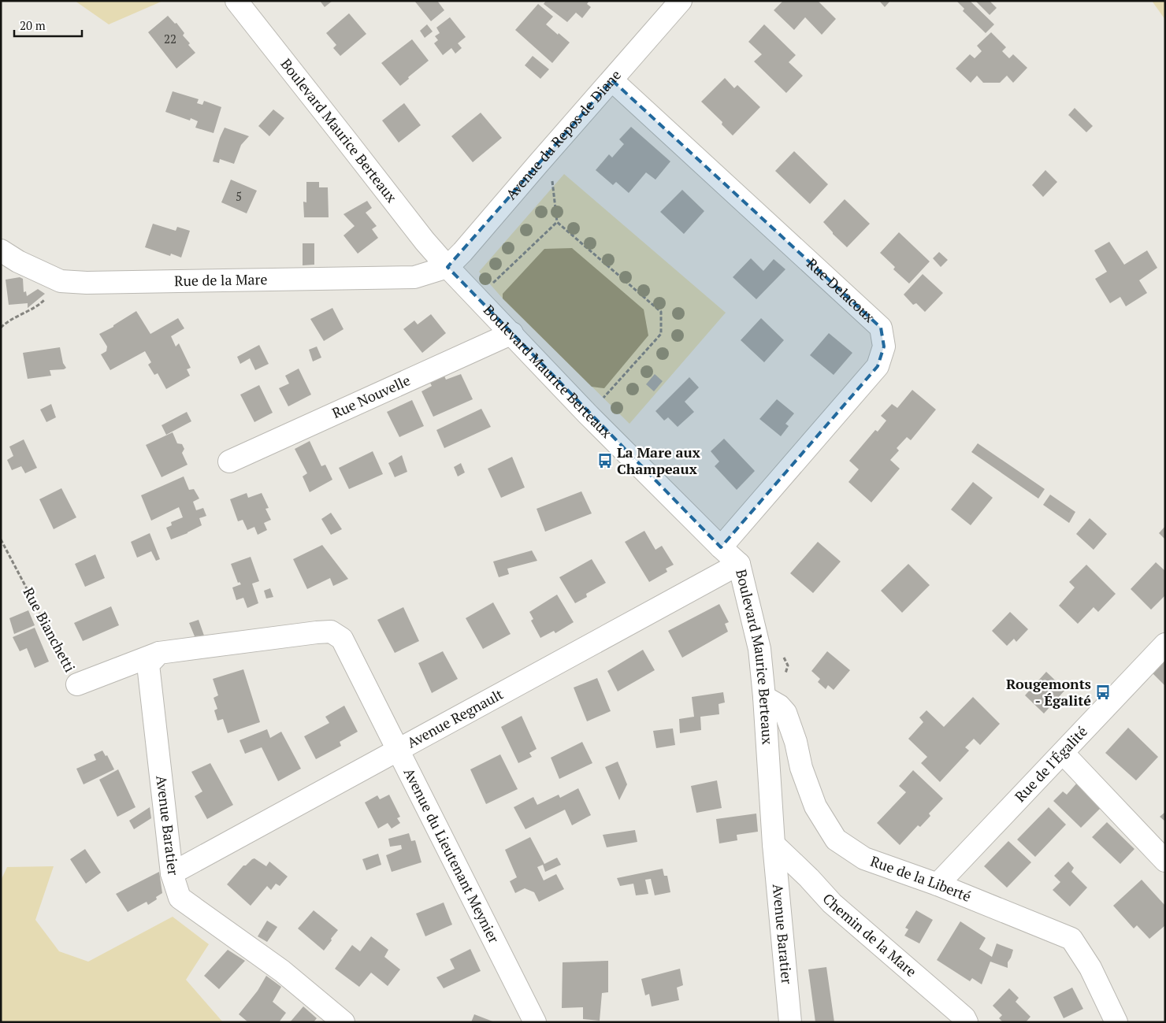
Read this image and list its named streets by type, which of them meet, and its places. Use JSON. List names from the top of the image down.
{
  "streets": {
    "street": [
      "Boulevard Maurice Berteaux",
      "Avenue du Repos de Diane",
      "Rue de la Mare",
      "Rue Delacoux",
      "Rue Nouvelle",
      "Rue Bianchetti",
      "Avenue Regnault",
      "Rue de l'Égalité",
      "Avenue Baratier",
      "Avenue du Lieutenant Meynier",
      "Rue de la Liberté",
      "Chemin de la Mare"
    ]
  },
  "crossings": [
    ["Boulevard Maurice Berteaux", "Avenue du Repos de Diane"],
    ["Boulevard Maurice Berteaux", "Rue de la Mare"],
    ["Boulevard Maurice Berteaux", "Rue Delacoux"],
    ["Boulevard Maurice Berteaux", "Rue Nouvelle"],
    ["Boulevard Maurice Berteaux", "Avenue Regnault"],
    ["Boulevard Maurice Berteaux", "Avenue Baratier"],
    ["Boulevard Maurice Berteaux", "Rue de la Liberté"],
    ["Boulevard Maurice Berteaux", "Chemin de la Mare"],
    ["Avenue du Repos de Diane", "Rue de la Mare"],
    ["Avenue du Repos de Diane", "Rue Delacoux"],
    ["Rue Bianchetti", "Avenue Baratier"],
    ["Rue Bianchetti", "Avenue du Lieutenant Meynier"],
    ["Avenue Regnault", "Avenue Baratier"],
    ["Avenue Regnault", "Avenue du Lieutenant Meynier"],
    ["Rue de l'Égalité", "Rue de la Liberté"],
    ["Avenue Baratier", "Avenue du Lieutenant Meynier"],
    ["Avenue Baratier", "Chemin de la Mare"]
  ],
  "places": {
    "bus stop": ["La Mare aux Champeaux", "Rougemonts - Égalité"]
  },
  "house_numbers": ["22", "5"],
  "scale_bar": "20 m"
}
